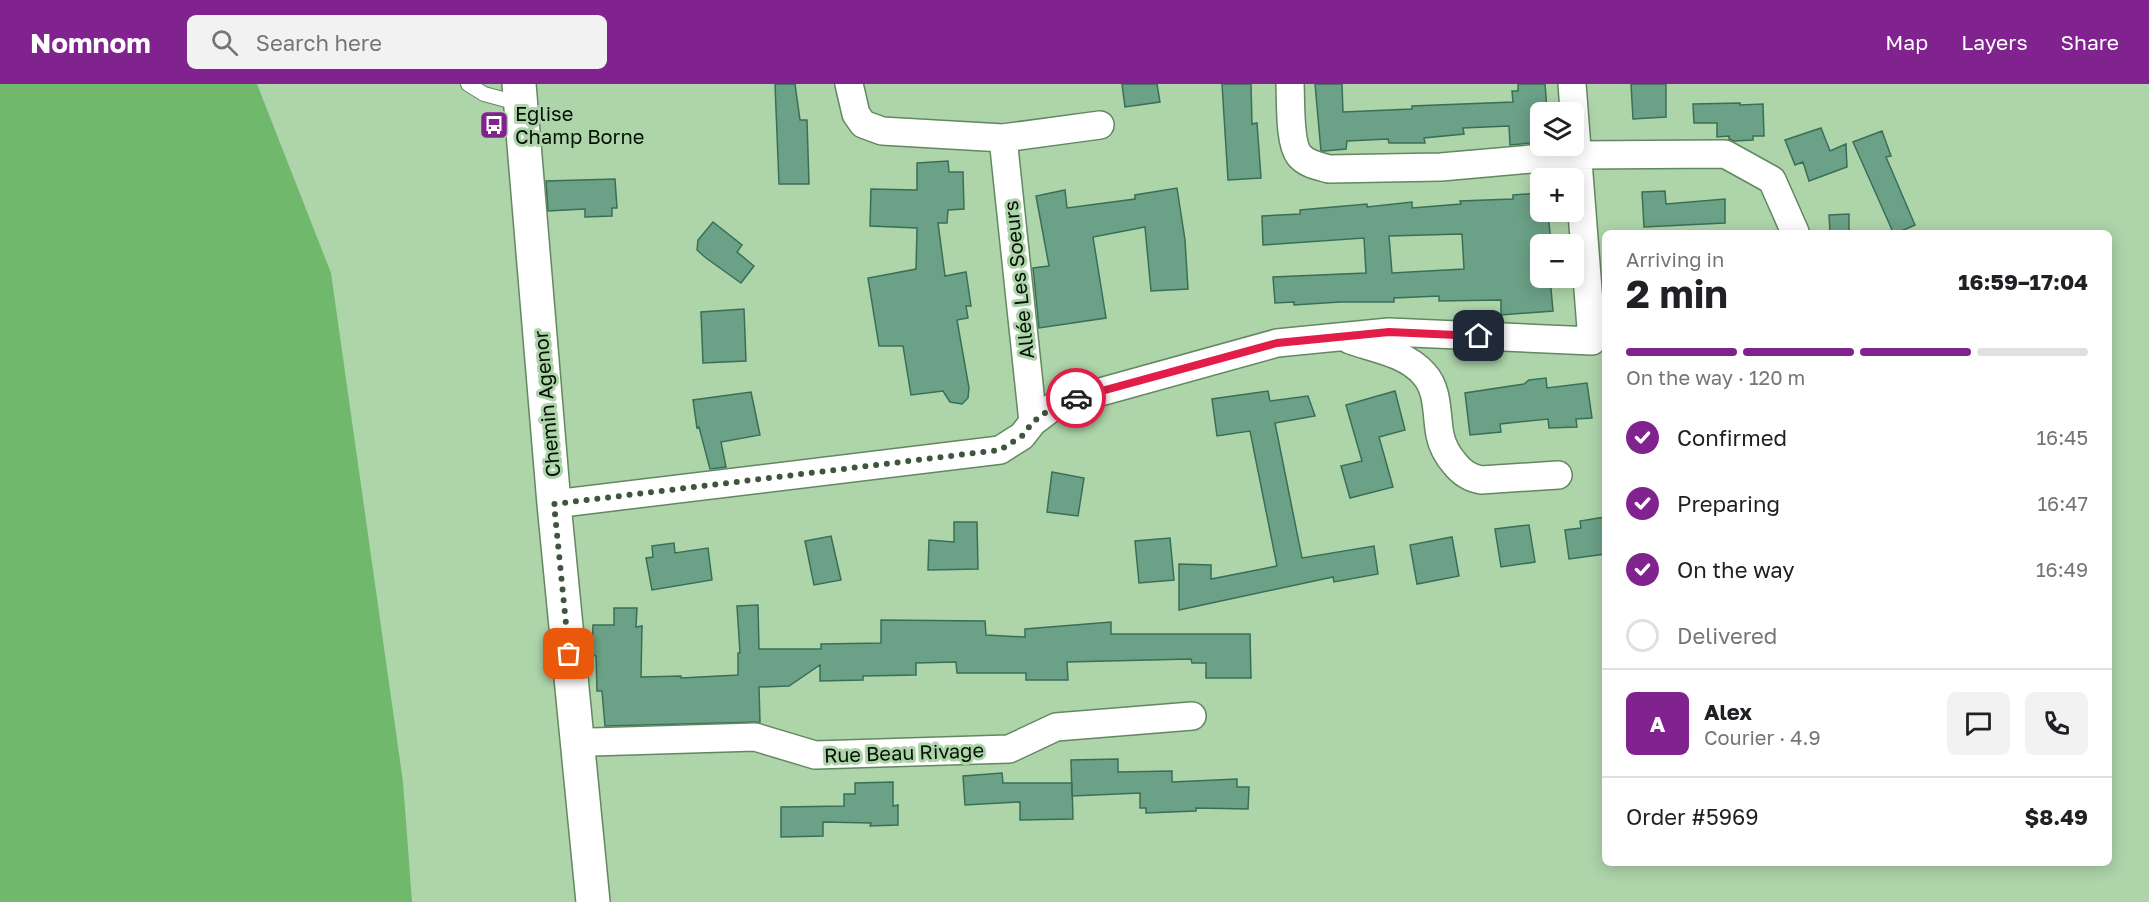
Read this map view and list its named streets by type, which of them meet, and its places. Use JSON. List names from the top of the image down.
{
  "streets": {
    "main road": ["Chemin Agenor"],
    "street": ["Allée Les Soeurs", "Rue Beau Rivage"]
  },
  "crossings": [
    ["Chemin Agenor", "Rue Beau Rivage"]
  ],
  "places": {
    "bus stop": ["Eglise Champ Borne"]
  },
  "page": {
    "header": "Nomnom",
    "search": "Search here",
    "nav": ["Map", "Layers", "Share"],
    "map_buttons": ["+", "−"],
    "heading": ["2 min", "Arriving in", "16:59–17:04"],
    "panel": [
      "Alex",
      "Courier · 4.9",
      "Order #5969",
      "$8.49"
    ],
    "bar": "On the way · 120 m",
    "list": [
      ["Confirmed", "16:45"],
      ["Preparing", "16:47"],
      ["On the way", "16:49"],
      "Delivered"
    ],
    "round": "A"
  }
}
